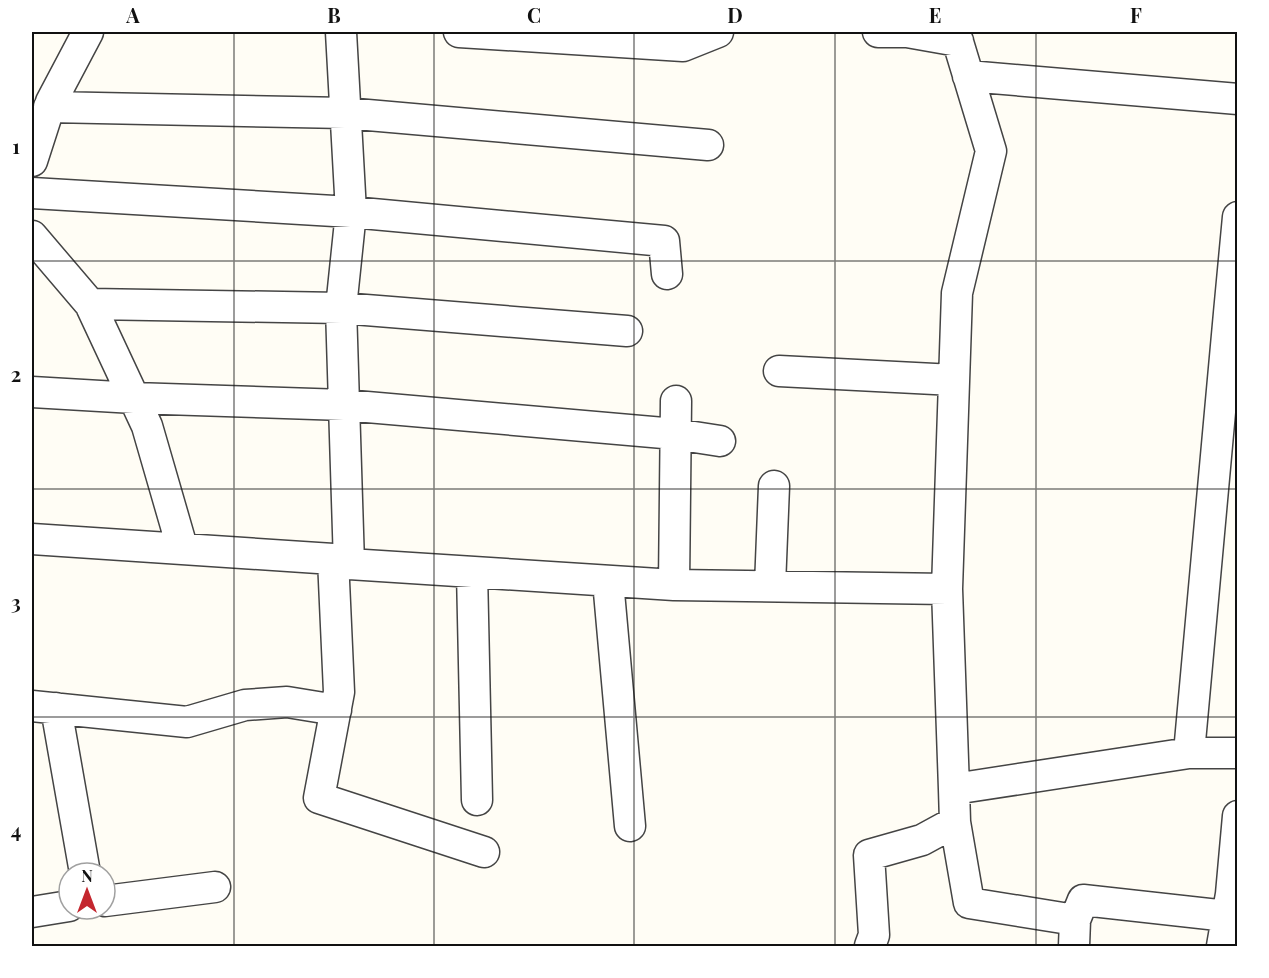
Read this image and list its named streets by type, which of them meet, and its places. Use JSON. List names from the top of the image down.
{
  "north": "top",
  "grid": {
    "columns": [
      "A",
      "B",
      "C",
      "D",
      "E",
      "F"
    ],
    "rows": [
      "1",
      "2",
      "3",
      "4"
    ]
  }
}
